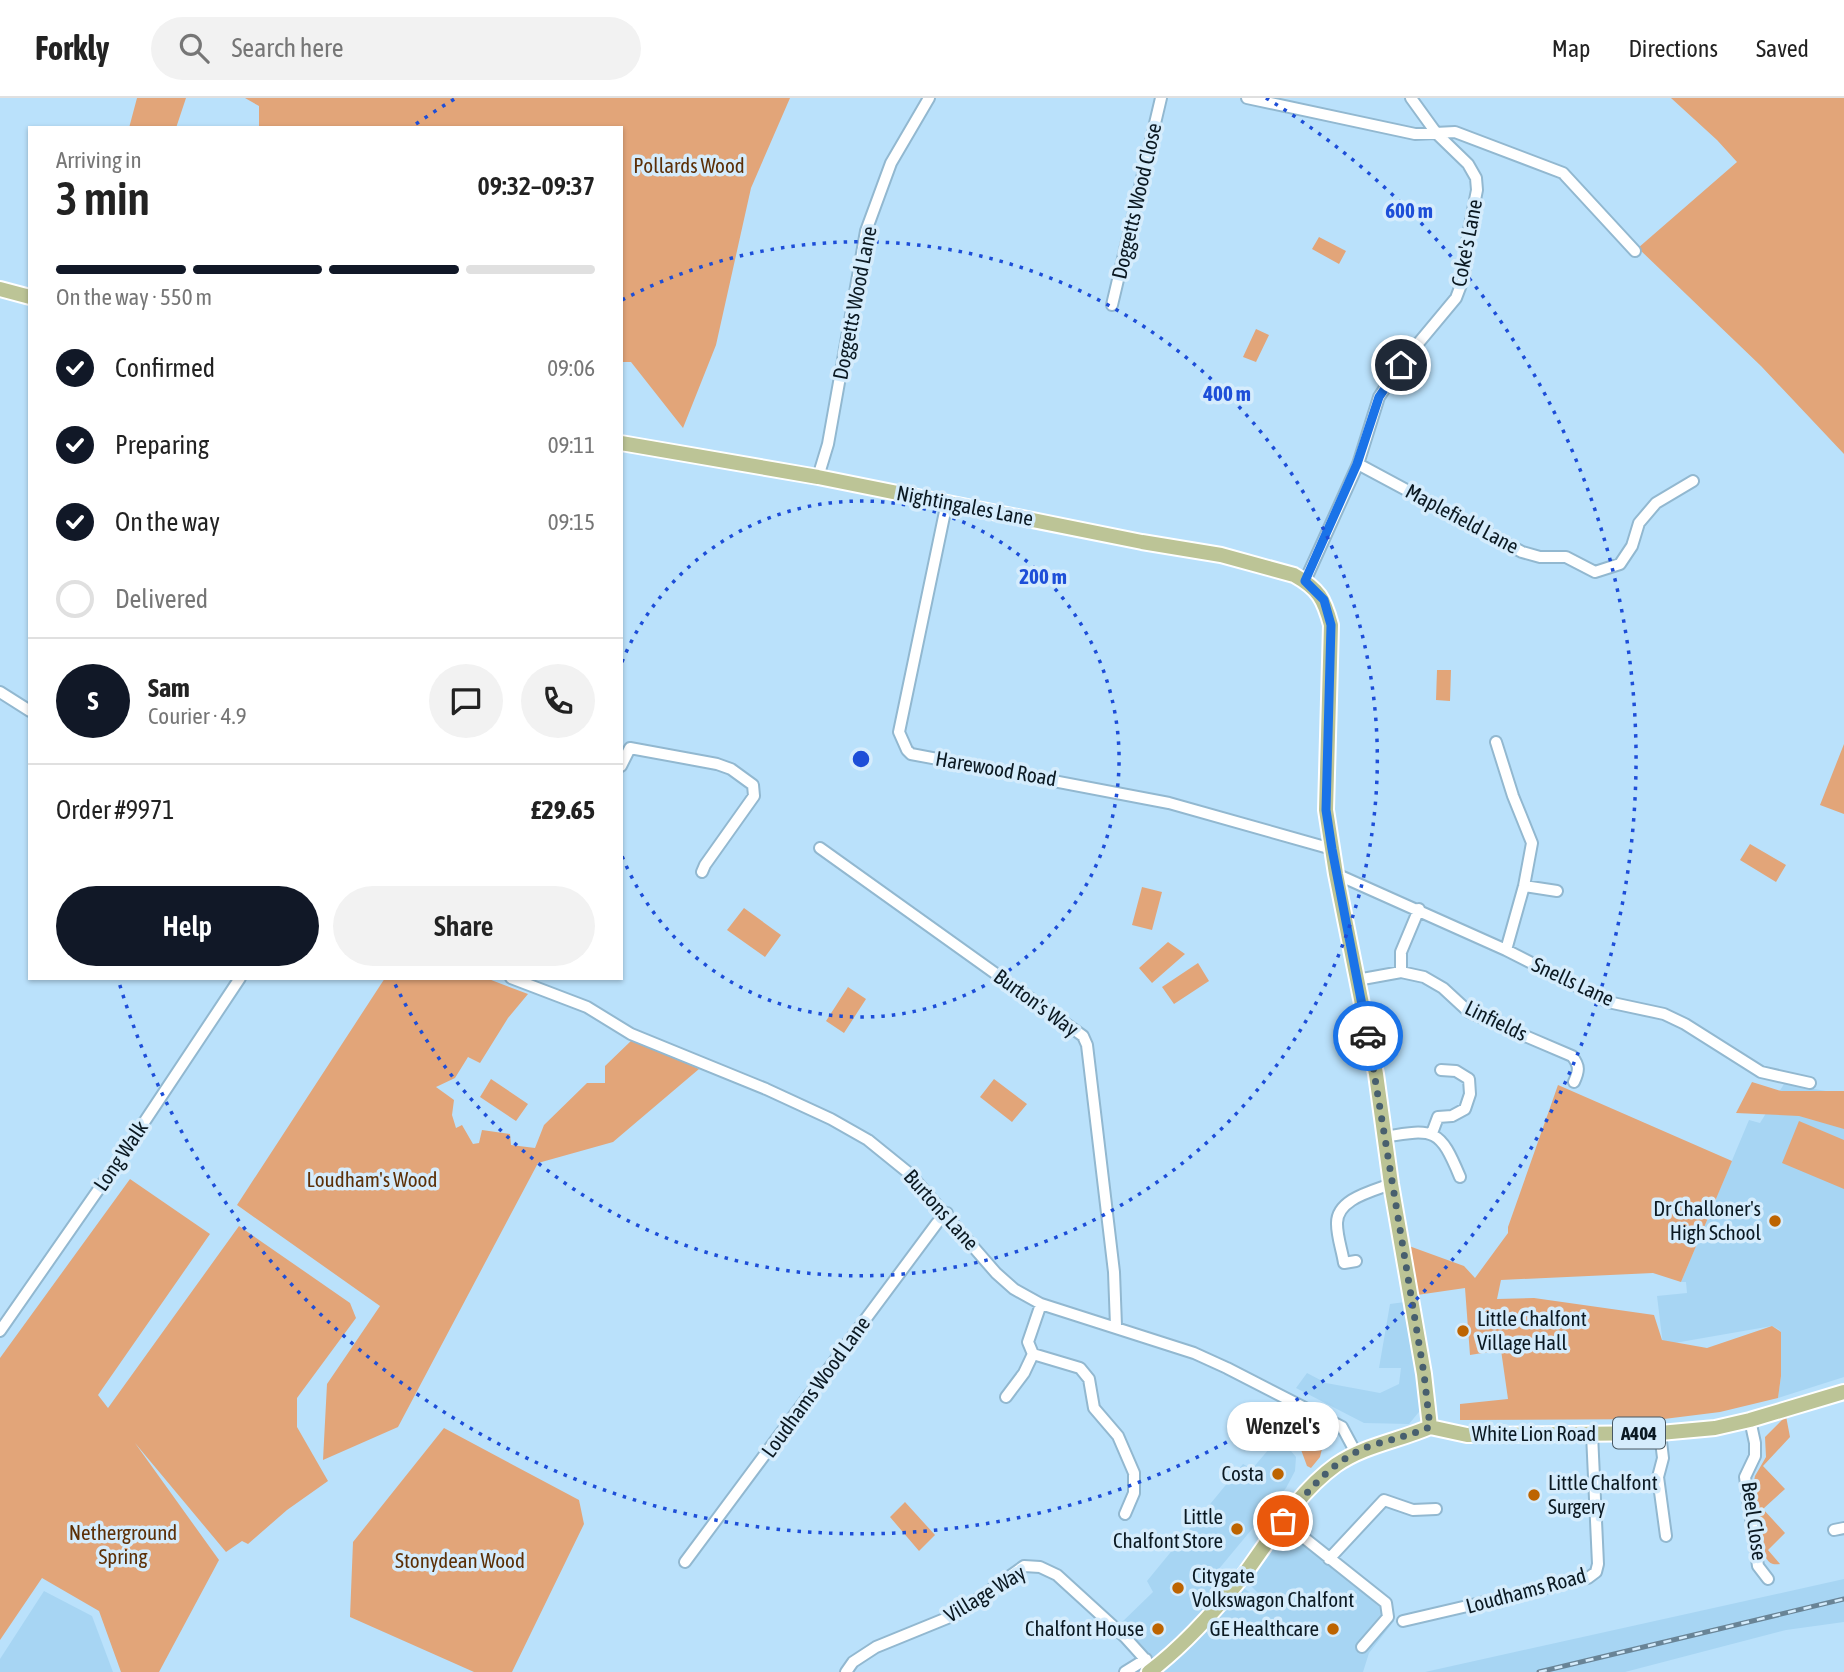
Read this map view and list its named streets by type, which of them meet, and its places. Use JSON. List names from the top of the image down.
{
  "streets": {
    "main road": ["Nightingales Lane", "A404", "White Lion Road"],
    "street": [
      "Doggetts Wood Close",
      "Coke's Lane",
      "Doggetts Wood Lane",
      "Maplefield Lane",
      "Harewood Road",
      "Snells Lane",
      "Burton's Way",
      "Linfields",
      "Long Walk",
      "Burtons Lane",
      "Loudhams Wood Lane",
      "Beel Close",
      "Loudhams Road",
      "Village Way"
    ]
  },
  "crossings": [
    ["Coke's Lane", "Nightingales Lane"],
    ["Coke's Lane", "Maplefield Lane"],
    ["Doggetts Wood Lane", "Nightingales Lane"],
    ["Nightingales Lane", "Harewood Road"],
    ["Burton's Way", "Burtons Lane"],
    ["Burtons Lane", "Loudhams Wood Lane"],
    ["White Lion Road", "Beel Close"],
    ["White Lion Road", "Loudhams Road"]
  ],
  "parks": [
    "Pollards Wood",
    "Loudham's Wood",
    "Netherground Spring",
    "Stonydean Wood"
  ],
  "places": [
    "Dr Challoner's High School",
    "Little Chalfont Village Hall",
    "Costa",
    "Little Chalfont Surgery",
    "Wenzel's",
    "Little Chalfont Store",
    "Citygate Volkswagon Chalfont",
    "Chalfont House",
    "GE Healthcare"
  ],
  "page": {
    "header": "Forkly",
    "search": "Search here",
    "nav": ["Map", "Directions", "Saved"],
    "heading": ["3 min", "Arriving in", "09:32–09:37"],
    "panel": [
      "Sam",
      "Courier · 4.9",
      "Order #9971",
      "£29.65"
    ],
    "bar": "On the way · 550 m",
    "list": [
      ["Confirmed", "09:06"],
      ["Preparing", "09:11"],
      ["On the way", "09:15"],
      "Delivered"
    ],
    "round": "S",
    "buttons": ["Help", "Share"],
    "bubble": "Wenzel's"
  },
  "rings": ["600 m", "400 m", "200 m"]
}
